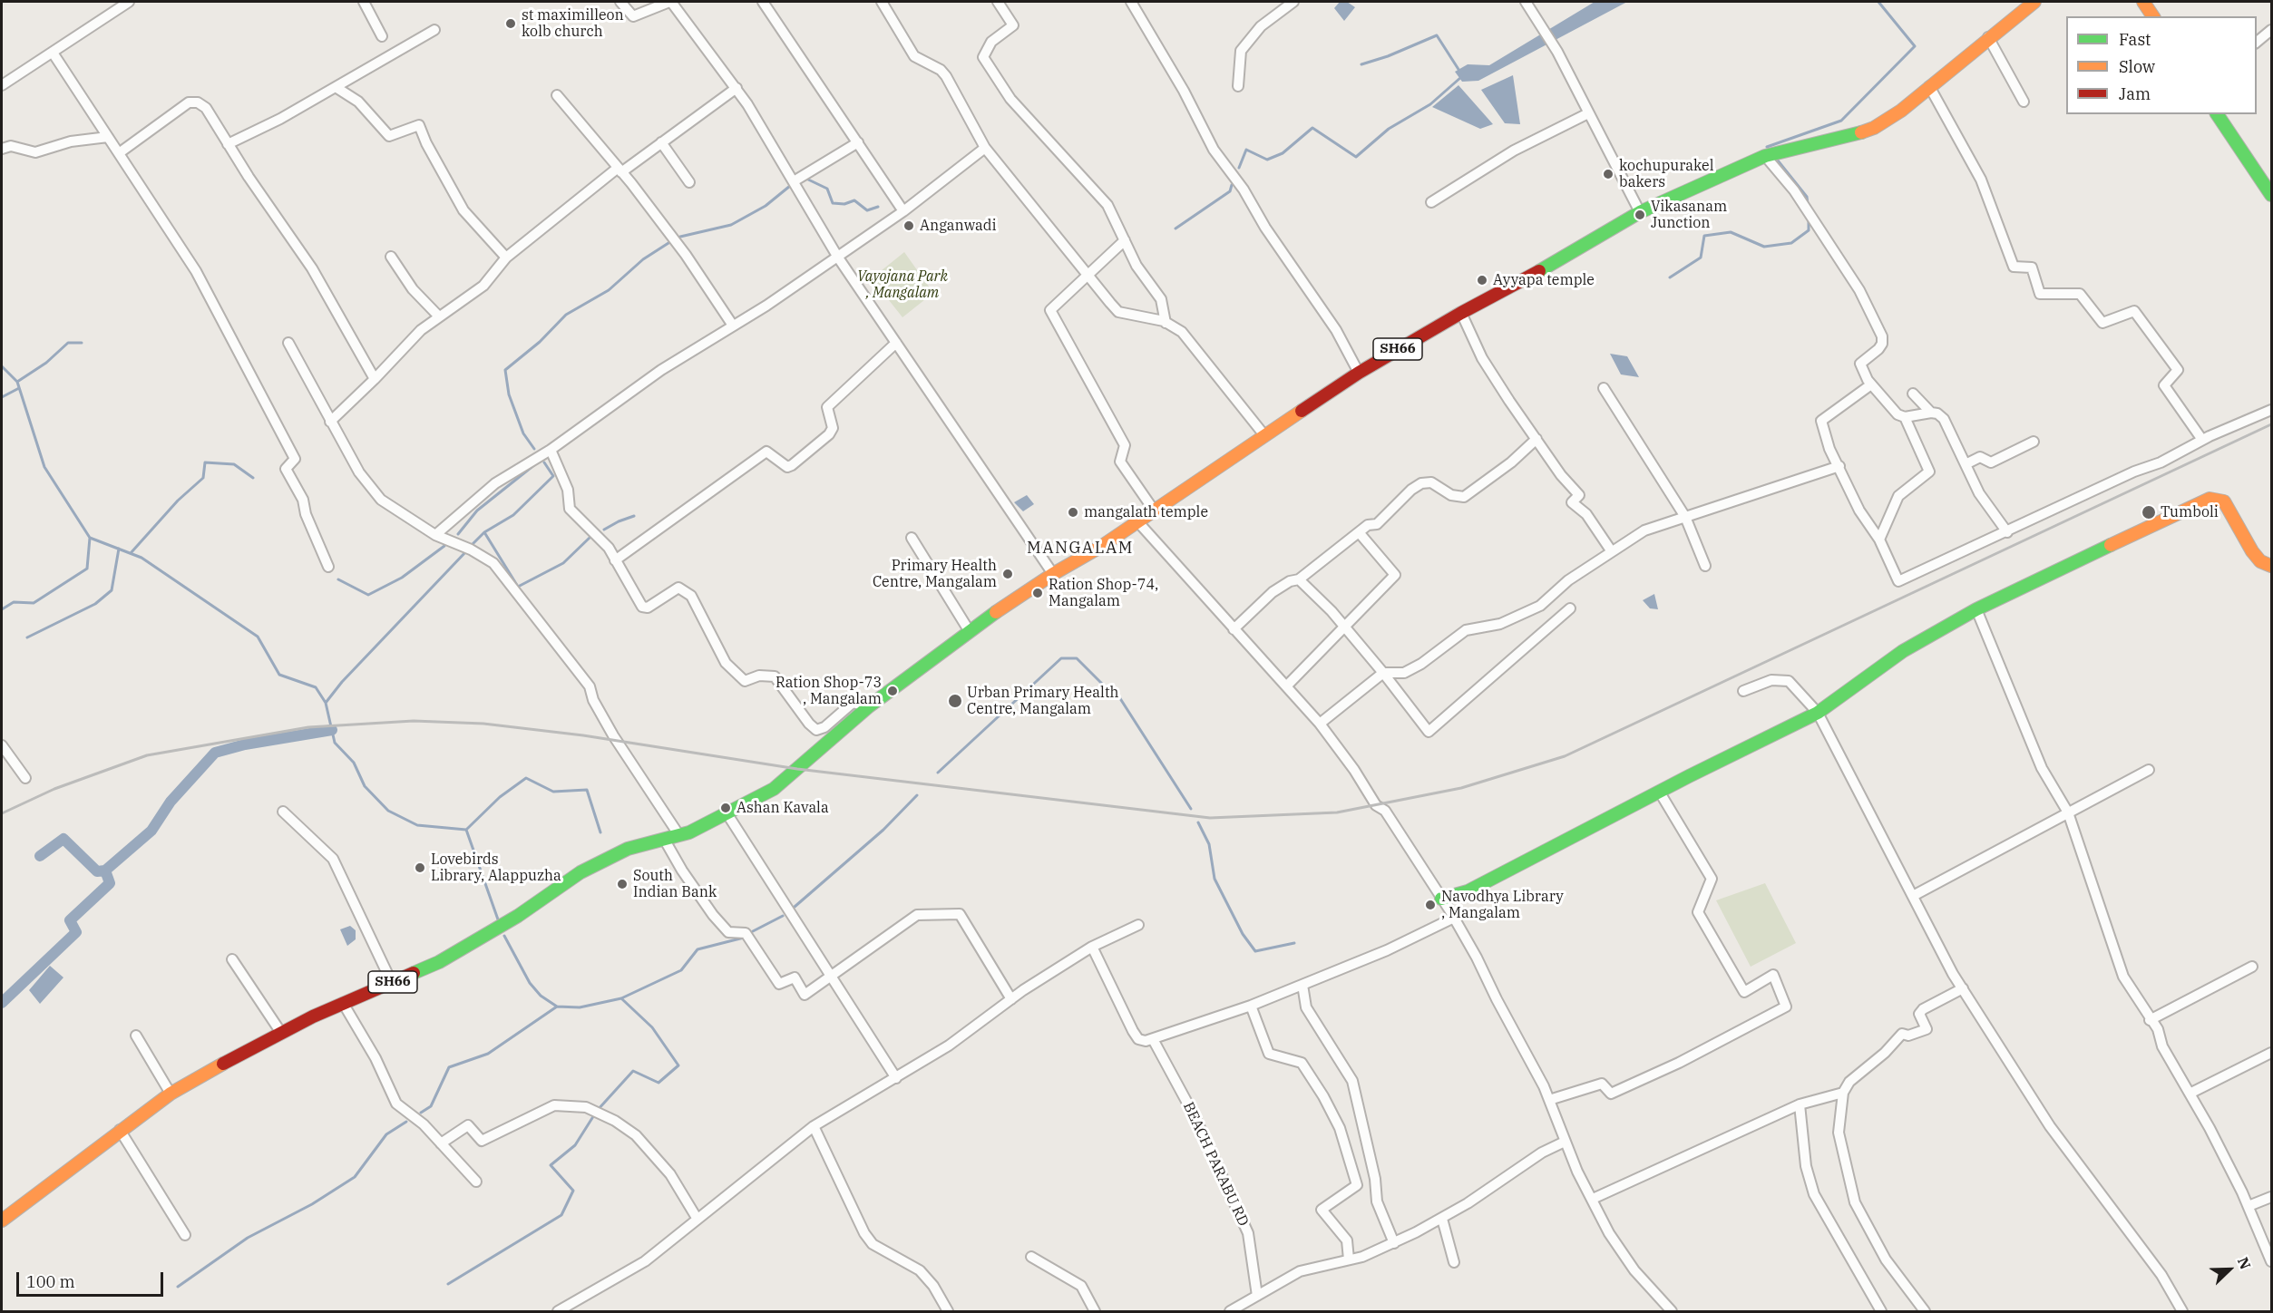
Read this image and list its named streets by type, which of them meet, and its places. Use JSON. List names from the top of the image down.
{
  "streets": {
    "main road": ["SH66"],
    "street": ["BEACH PARABU RD"]
  },
  "districts": ["MANGALAM"],
  "parks": ["Vayojana Park , Mangalam"],
  "places": [
    "st maximilleon kolb church",
    "kochupurakel bakers",
    "Vikasanam Junction",
    "Anganwadi",
    "Ayyapa temple",
    "mangalath temple",
    "Tumboli",
    "Primary Health Centre, Mangalam",
    "Ration Shop-74, Mangalam",
    "Ration Shop-73 , Mangalam",
    "Urban Primary Health Centre, Mangalam",
    "Ashan Kavala",
    "Lovebirds Library, Alappuzha",
    "South Indian Bank",
    "Navodhya Library , Mangalam"
  ],
  "legend": ["Fast", "Slow", "Jam"],
  "scale_bar": "100 m",
  "north": "top right"
}
